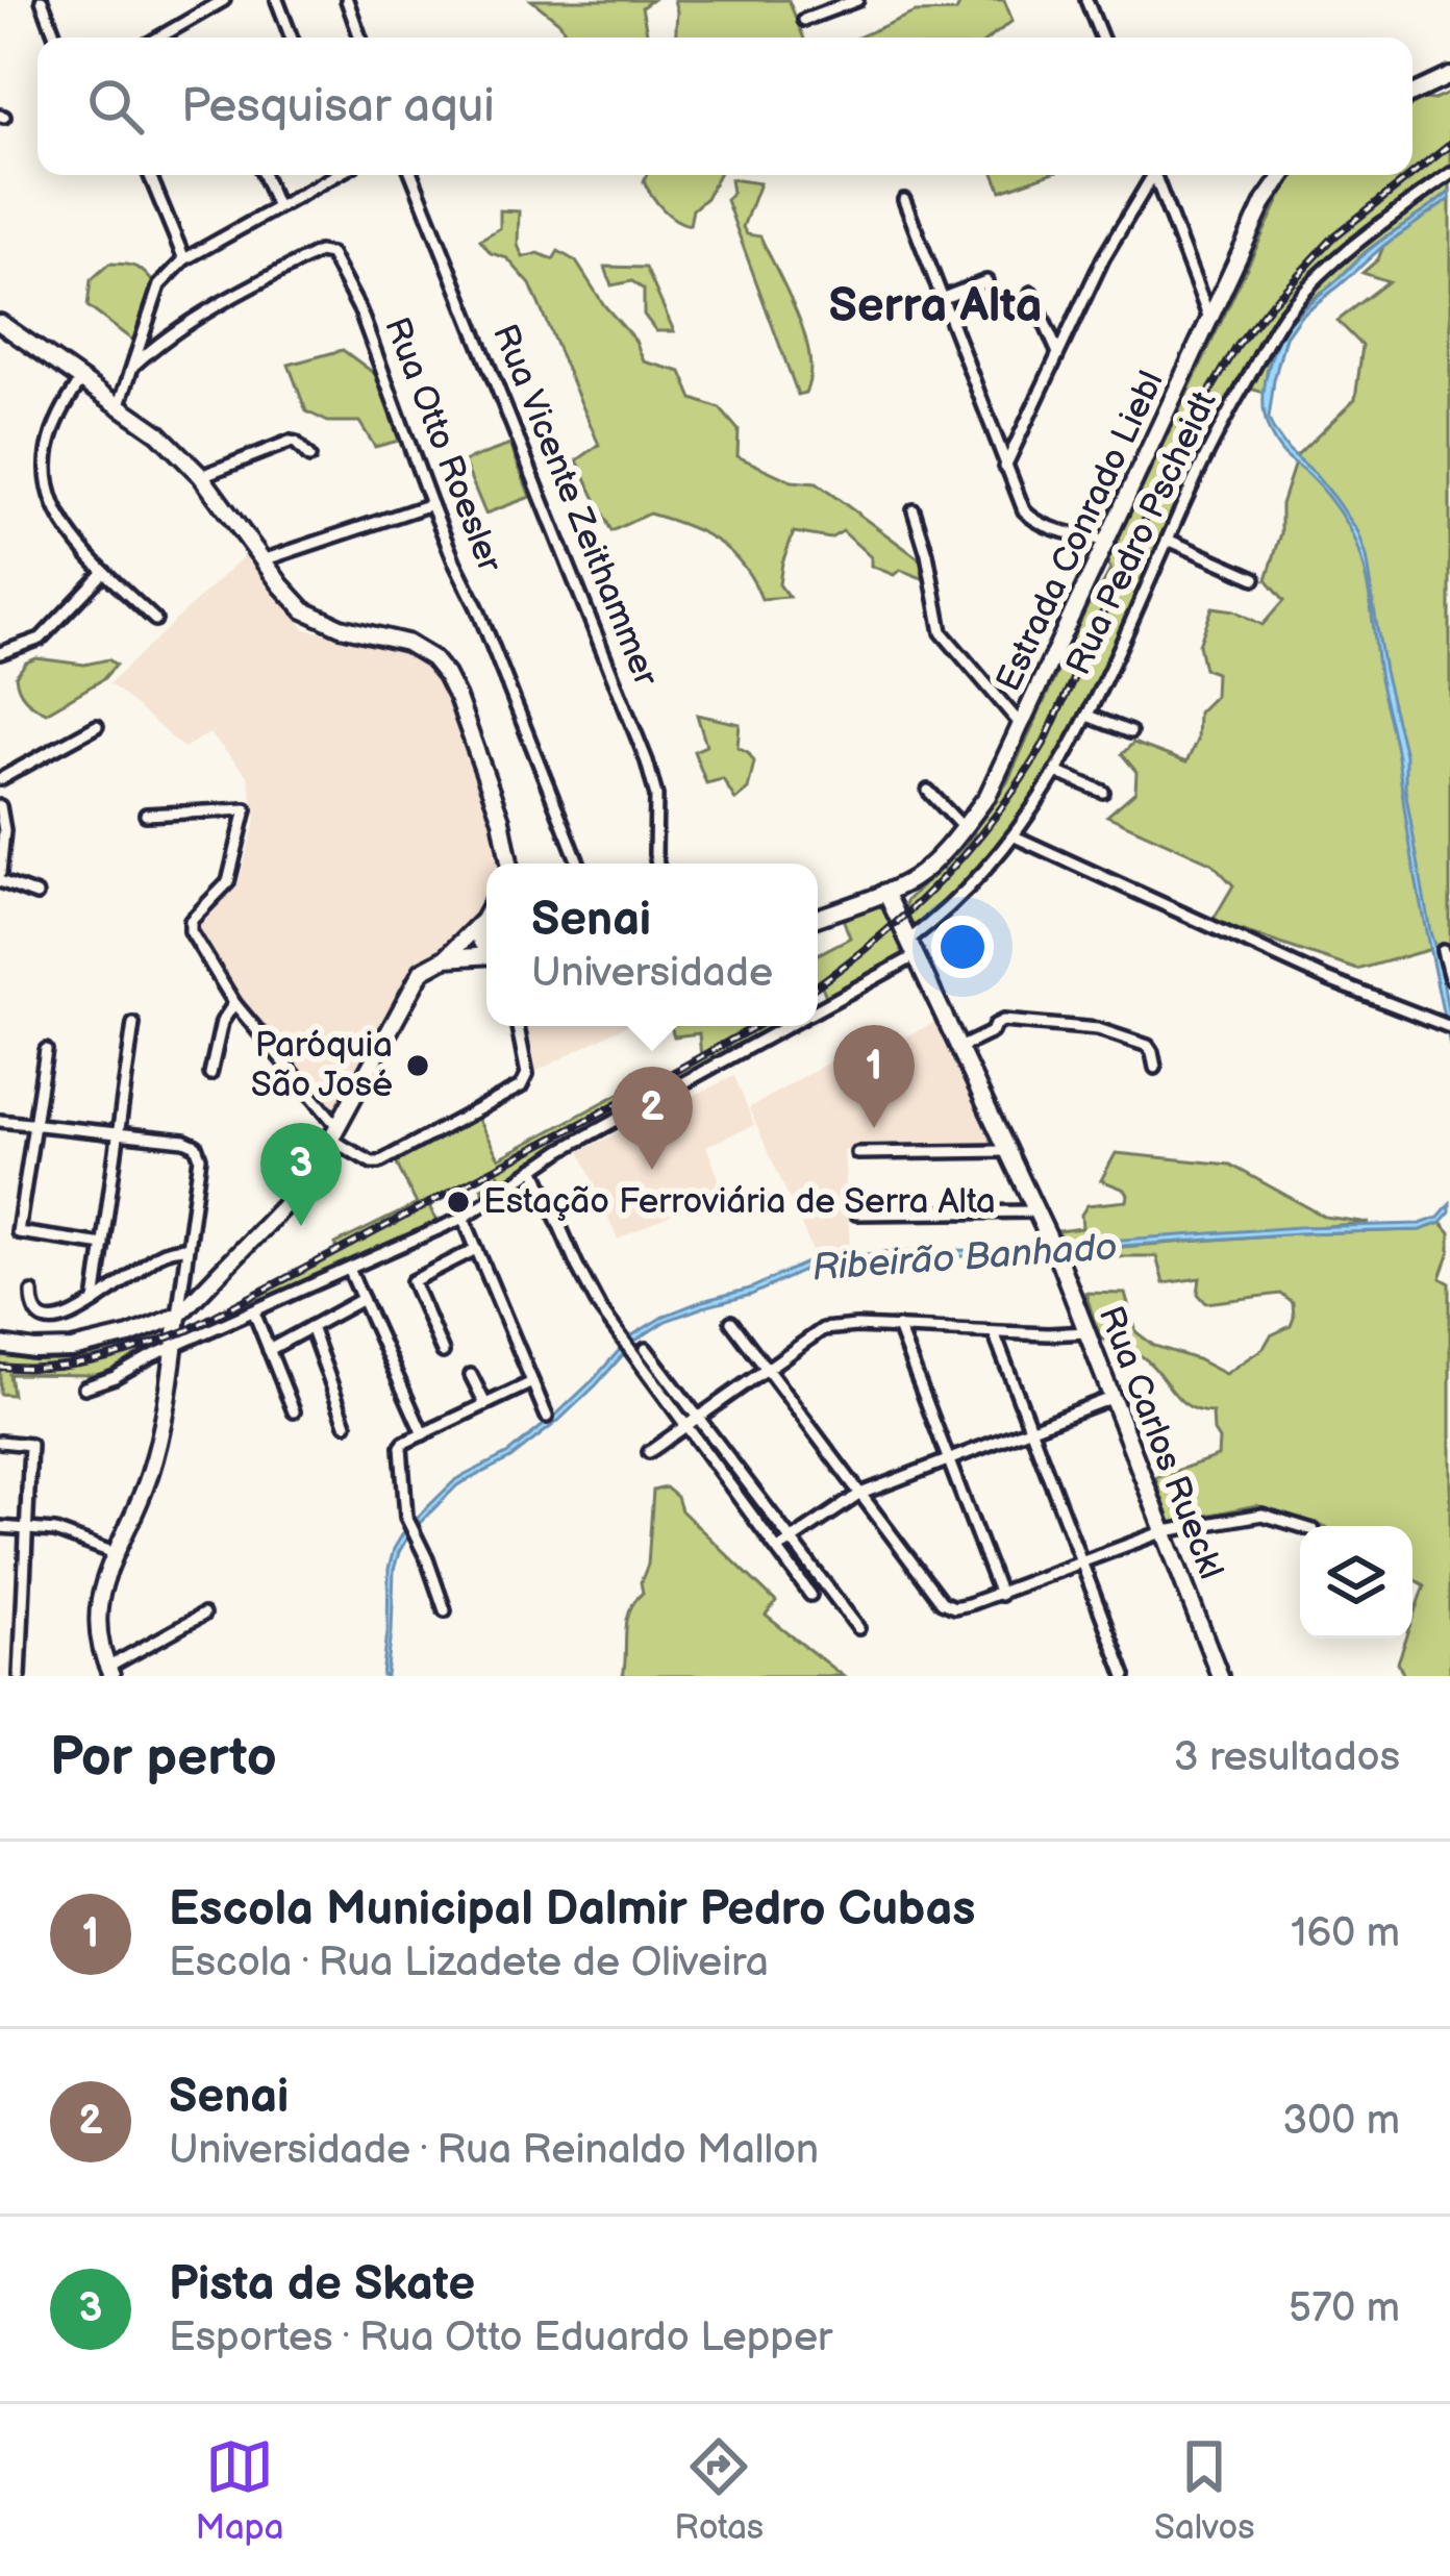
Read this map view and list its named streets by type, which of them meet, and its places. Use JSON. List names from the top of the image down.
{
  "streets": {
    "main road": ["Estrada Conrado Liebl", "Rua Carlos Rueckl"],
    "street": ["Rua Otto Roesler", "Rua Vicente Zeithammer", "Rua Pedro Pscheidt"]
  },
  "crossings": [
    ["Estrada Conrado Liebl", "Rua Carlos Rueckl"],
    ["Rua Pedro Pscheidt", "Rua Carlos Rueckl"]
  ],
  "districts": ["Serra Alta"],
  "water": ["Ribeirão Banhado"],
  "places": ["Paróquia São José", "Estação Ferroviária de Serra Alta"],
  "page": {
    "search": "Pesquisar aqui",
    "popup": ["Senai", "Universidade"],
    "pins": ["1", "2", "3"],
    "heading": ["Por perto", "3 resultados"],
    "list": [
      {
        "mark": "1",
        "name": "Escola Municipal Dalmir Pedro Cubas",
        "note": "Escola · Rua Lizadete de Oliveira",
        "value": "160 m"
      },
      {
        "mark": "2",
        "name": "Senai",
        "note": "Universidade · Rua Reinaldo Mallon",
        "value": "300 m"
      },
      {
        "mark": "3",
        "name": "Pista de Skate",
        "note": "Esportes · Rua Otto Eduardo Lepper",
        "value": "570 m"
      }
    ],
    "nav": ["Mapa", "Rotas", "Salvos"]
  }
}
